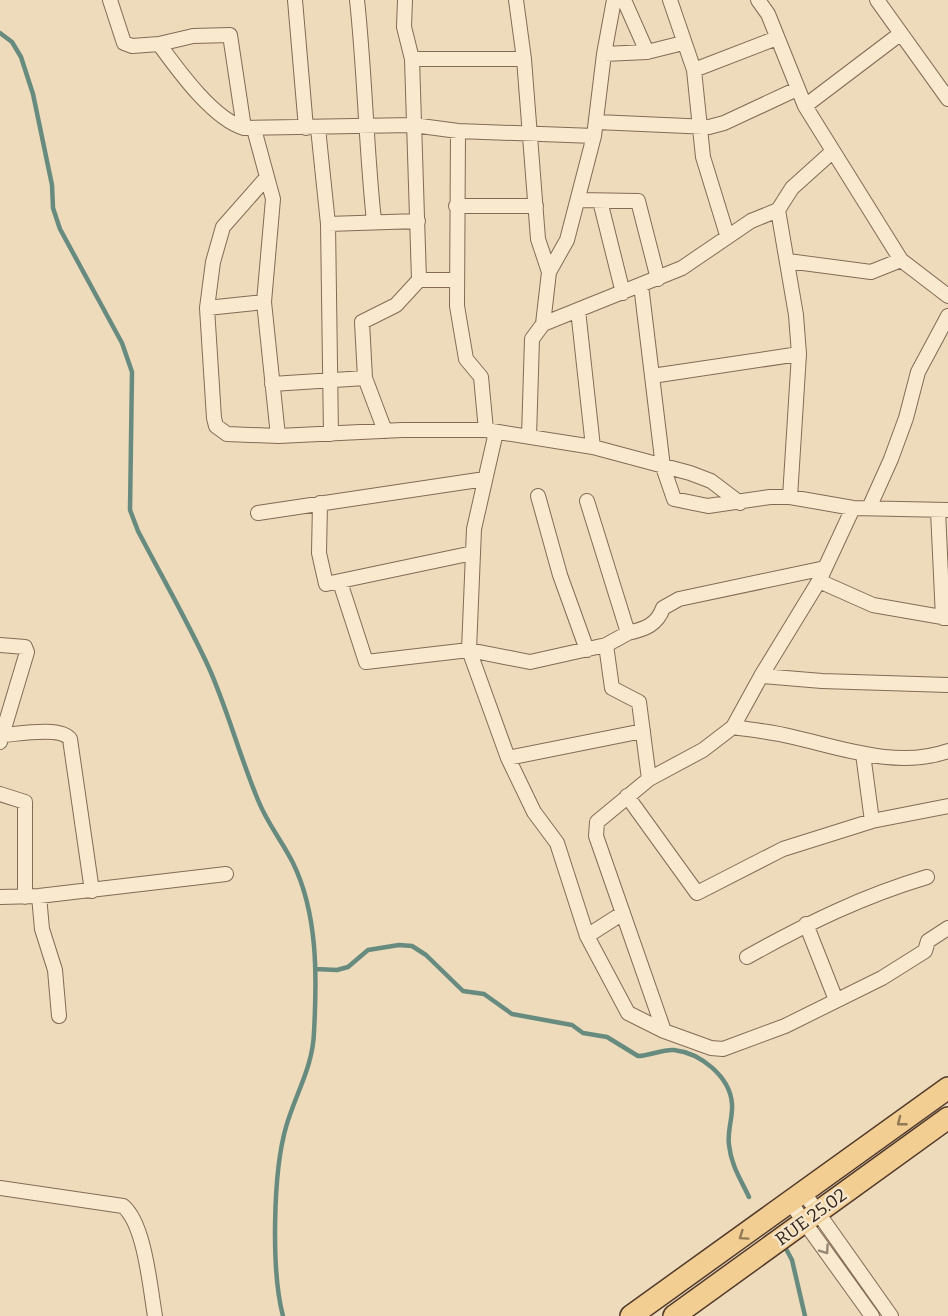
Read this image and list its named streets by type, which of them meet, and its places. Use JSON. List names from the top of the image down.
{
  "streets": {
    "main road": ["RUE 25.02"]
  }
}
